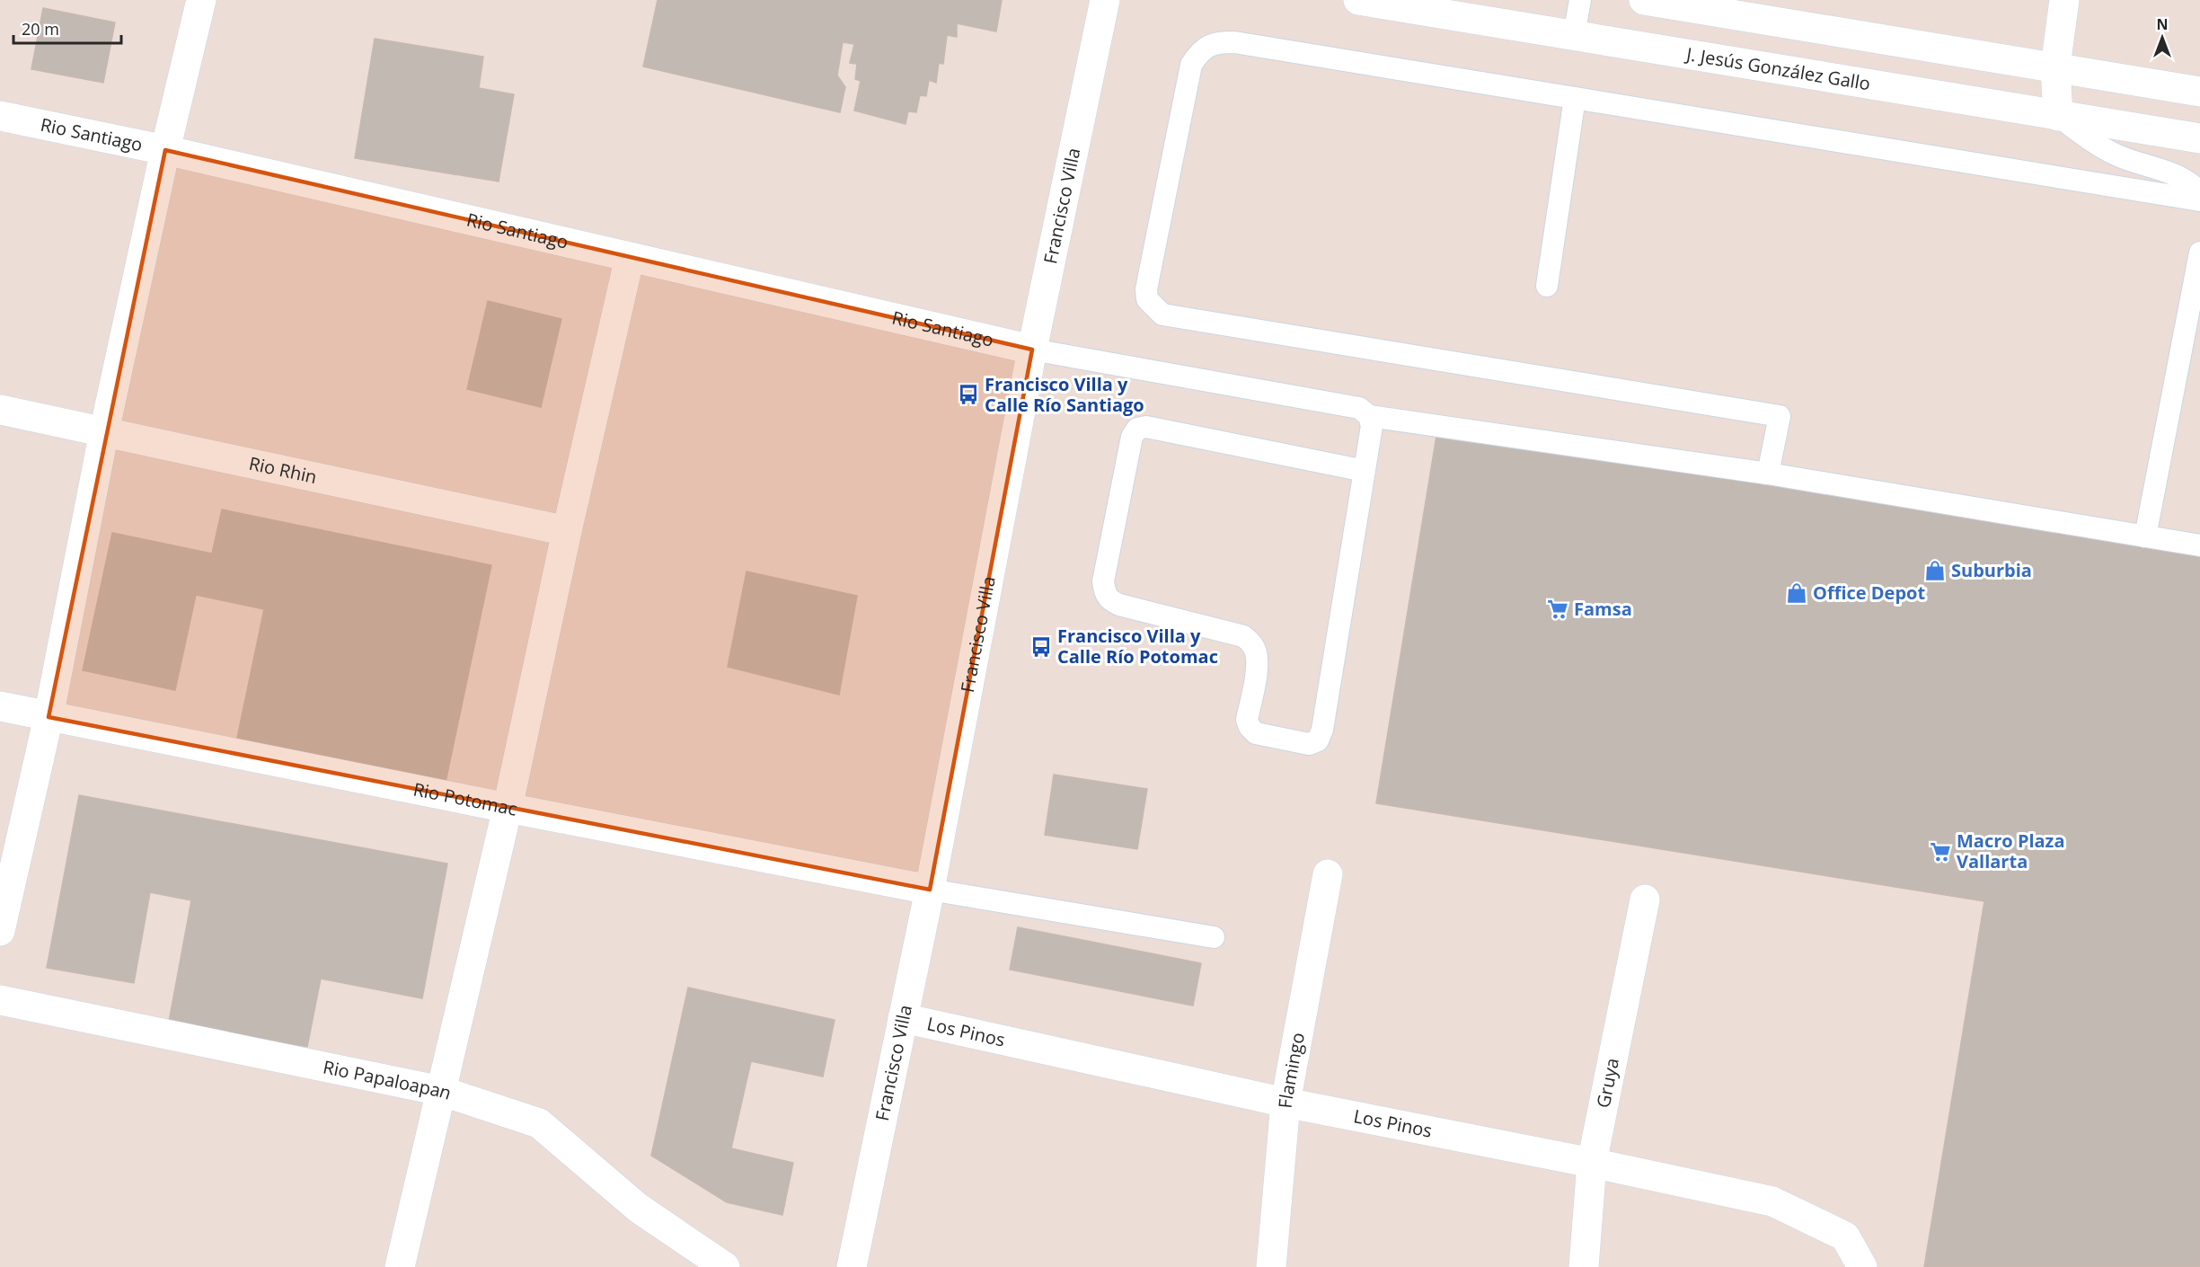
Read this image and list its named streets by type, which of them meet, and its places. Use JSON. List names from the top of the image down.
{
  "streets": {
    "street": [
      "J. Jesús González Gallo",
      "Rio Santiago",
      "Francisco Villa",
      "Rio Rhin",
      "Rio Potomac",
      "Los Pinos",
      "Flamingo",
      "Rio Papaloapan",
      "Gruya"
    ]
  },
  "crossings": [
    ["Rio Santiago", "Francisco Villa"],
    ["Francisco Villa", "Rio Potomac"],
    ["Francisco Villa", "Los Pinos"],
    ["Los Pinos", "Flamingo"],
    ["Los Pinos", "Gruya"]
  ],
  "places": {
    "bus stop": ["Francisco Villa y Calle Río Santiago", "Francisco Villa y Calle Río Potomac"],
    "shop": ["Suburbia", "Office Depot"],
    "supermarket": ["Famsa", "Macro Plaza Vallarta"]
  },
  "scale_bar": "20 m",
  "north": "top"
}
